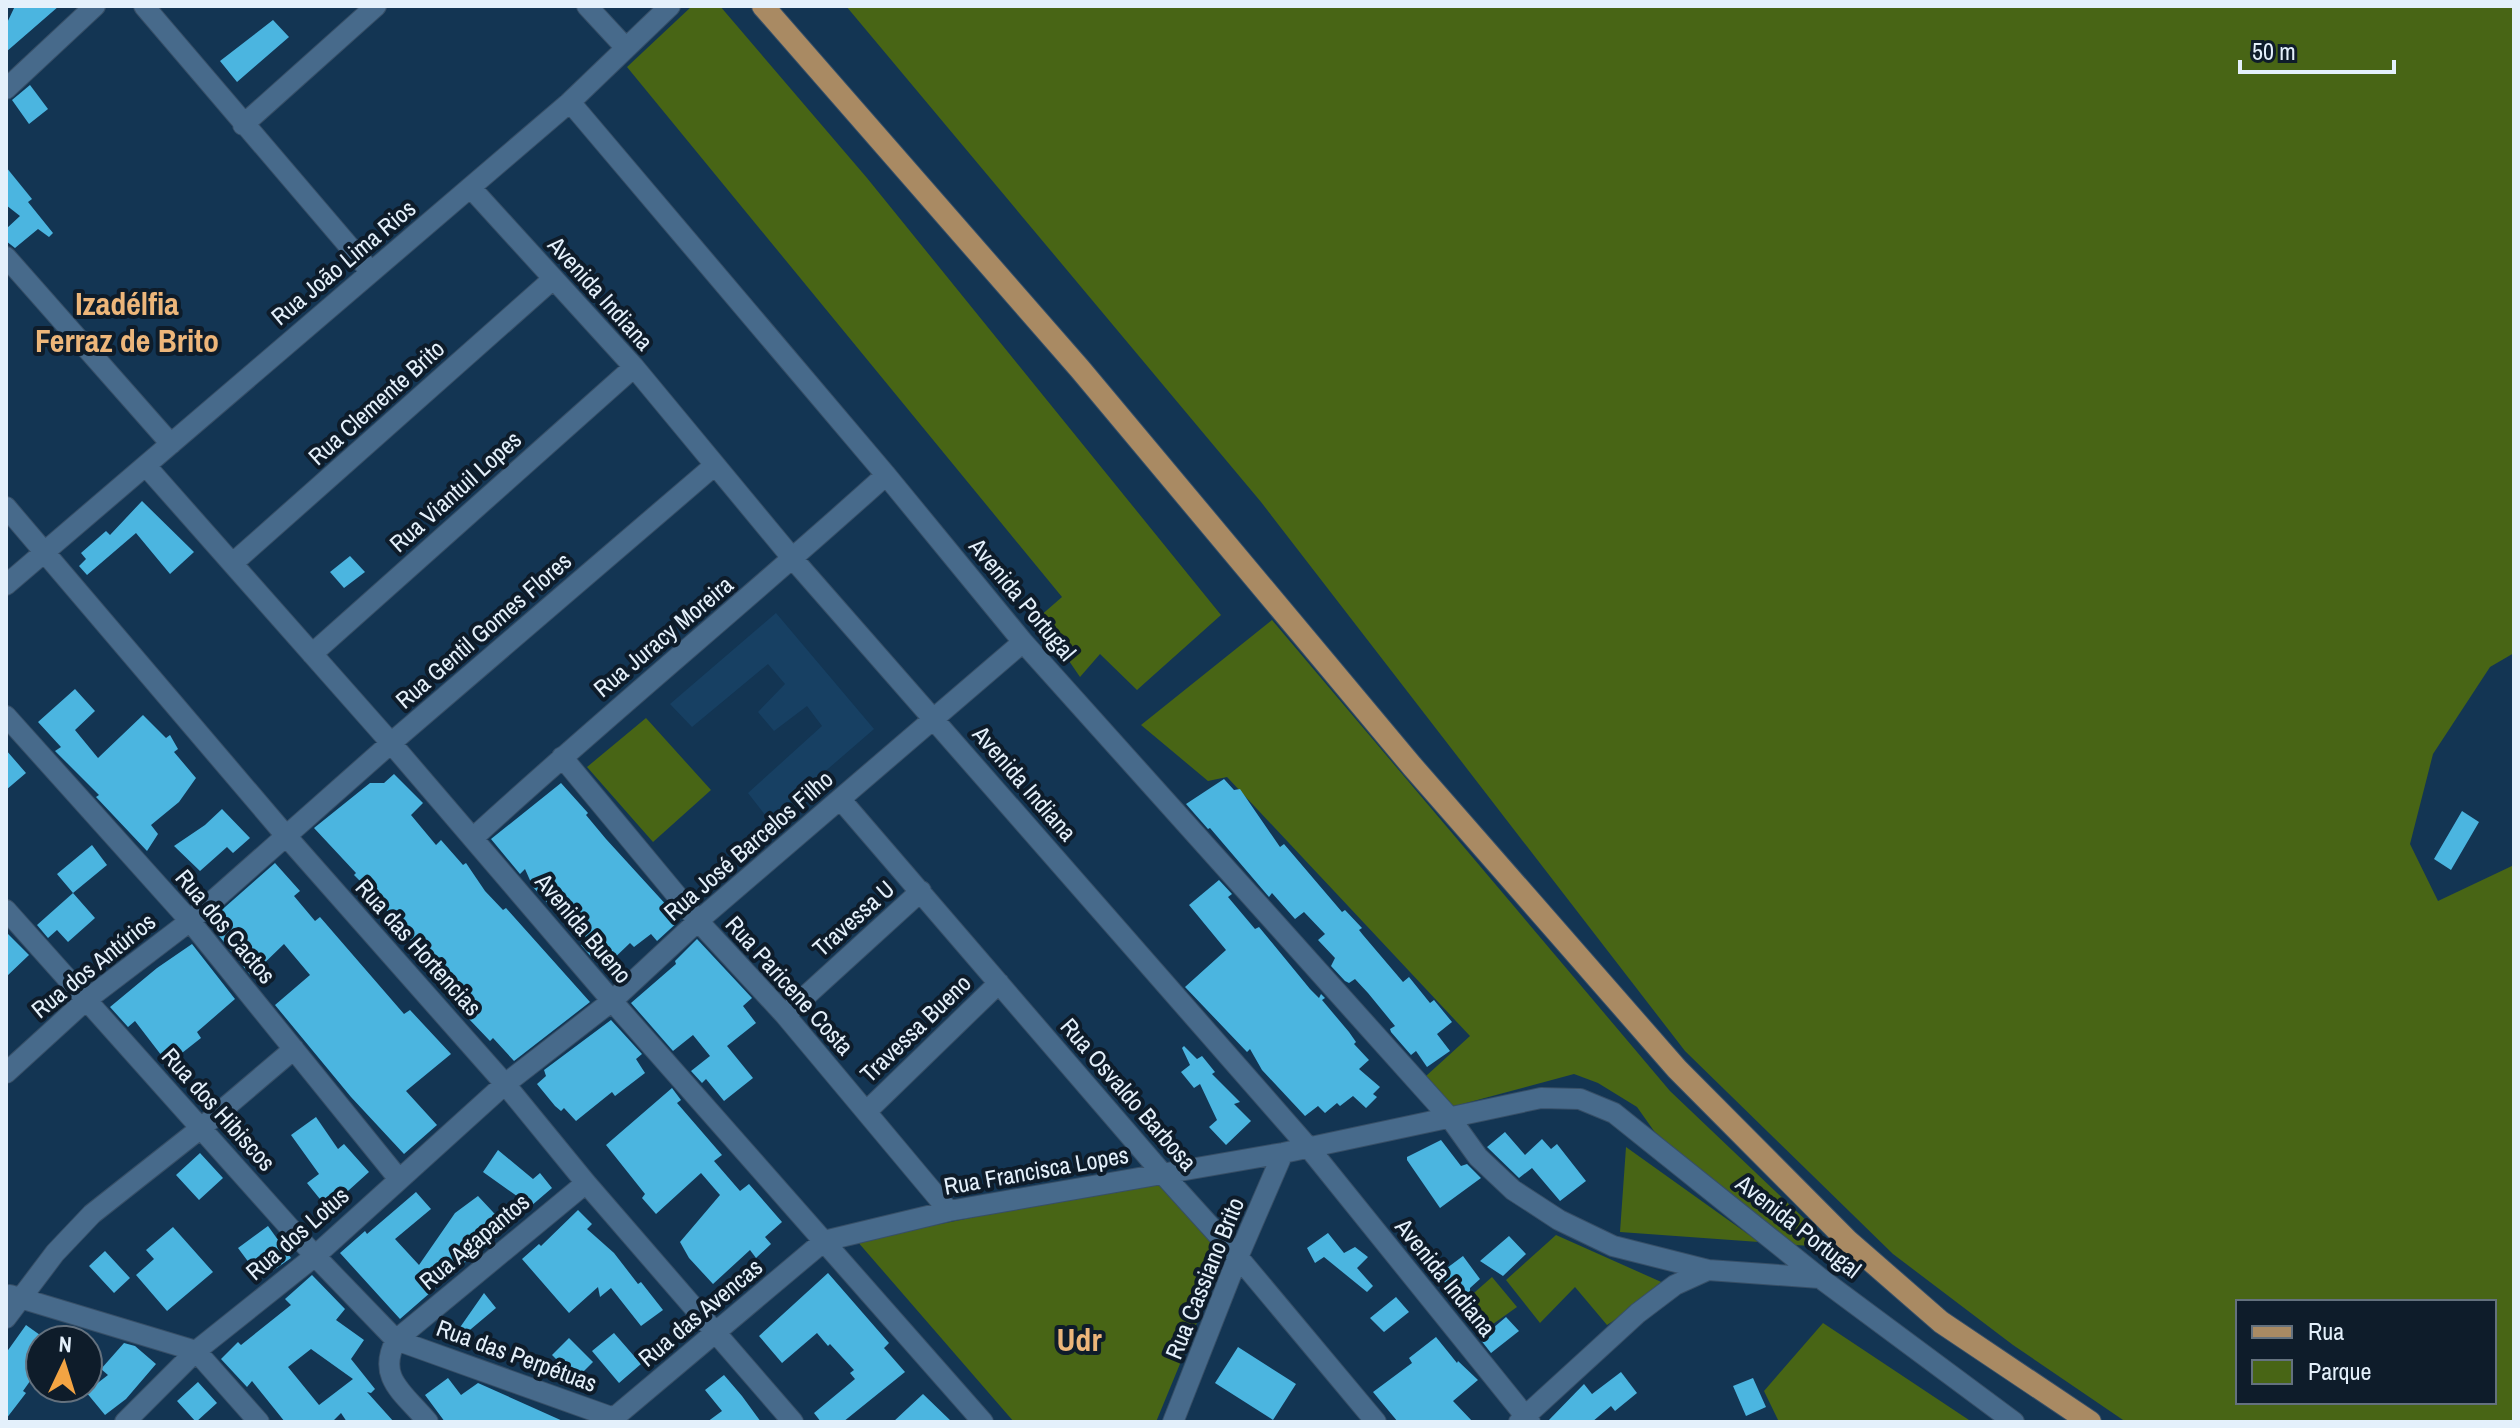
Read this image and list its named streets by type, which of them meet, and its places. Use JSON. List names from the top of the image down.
{
  "streets": {
    "street": [
      "Rua João Lima Rios",
      "Avenida Indiana",
      "Rua Clemente Brito",
      "Rua Viantuil Lopes",
      "Avenida Portugal",
      "Rua Gentil Gomes Flores",
      "Rua Juracy Moreira",
      "Rua José Barcelos Filho",
      "Travessa U",
      "Rua dos Cactos",
      "Avenida Bueno",
      "Rua das Hortencias",
      "Rua dos Antúrios",
      "Rua Paricene Costa",
      "Travessa Bueno",
      "Rua Osvaldo Barbosa",
      "Rua dos Hibiscos",
      "Rua Francisca Lopes",
      "Rua dos Lotus",
      "Rua Agapantos",
      "Rua Cassiano Brito",
      "Rua das Avencas",
      "Rua das Perpétuas"
    ]
  },
  "crossings": [
    ["Rua João Lima Rios", "Avenida Indiana"],
    ["Rua João Lima Rios", "Avenida Portugal"],
    ["Rua João Lima Rios", "Avenida Bueno"],
    ["Rua João Lima Rios", "Rua das Hortencias"],
    ["Avenida Indiana", "Rua Clemente Brito"],
    ["Avenida Indiana", "Rua Viantuil Lopes"],
    ["Avenida Indiana", "Rua Gentil Gomes Flores"],
    ["Avenida Indiana", "Rua Juracy Moreira"],
    ["Avenida Indiana", "Rua José Barcelos Filho"],
    ["Avenida Indiana", "Rua Francisca Lopes"],
    ["Rua Clemente Brito", "Avenida Bueno"],
    ["Rua Viantuil Lopes", "Avenida Bueno"],
    ["Avenida Portugal", "Rua Juracy Moreira"],
    ["Avenida Portugal", "Rua José Barcelos Filho"],
    ["Avenida Portugal", "Rua Francisca Lopes"],
    ["Rua Gentil Gomes Flores", "Avenida Bueno"],
    ["Rua Gentil Gomes Flores", "Rua das Hortencias"],
    ["Rua Gentil Gomes Flores", "Rua dos Antúrios"],
    ["Rua Juracy Moreira", "Avenida Bueno"],
    ["Rua Juracy Moreira", "Rua Paricene Costa"],
    ["Rua José Barcelos Filho", "Avenida Bueno"],
    ["Rua José Barcelos Filho", "Rua das Hortencias"],
    ["Rua José Barcelos Filho", "Rua Paricene Costa"],
    ["Rua José Barcelos Filho", "Rua Osvaldo Barbosa"],
    ["Rua José Barcelos Filho", "Rua dos Lotus"],
    ["Travessa U", "Rua Paricene Costa"],
    ["Travessa U", "Rua Osvaldo Barbosa"],
    ["Rua dos Cactos", "Rua dos Antúrios"],
    ["Rua dos Cactos", "Rua dos Lotus"],
    ["Avenida Bueno", "Rua Francisca Lopes"],
    ["Avenida Bueno", "Rua das Avencas"],
    ["Rua das Hortencias", "Rua dos Antúrios"],
    ["Rua das Hortencias", "Rua dos Lotus"],
    ["Rua das Hortencias", "Rua Agapantos"],
    ["Rua das Hortencias", "Rua das Avencas"],
    ["Rua dos Antúrios", "Rua dos Hibiscos"],
    ["Rua Paricene Costa", "Travessa Bueno"],
    ["Rua Paricene Costa", "Rua Francisca Lopes"],
    ["Travessa Bueno", "Rua Osvaldo Barbosa"],
    ["Rua Osvaldo Barbosa", "Rua Francisca Lopes"],
    ["Rua Osvaldo Barbosa", "Rua Cassiano Brito"],
    ["Rua dos Hibiscos", "Rua dos Lotus"],
    ["Rua dos Hibiscos", "Rua Agapantos"],
    ["Rua dos Hibiscos", "Rua das Perpétuas"],
    ["Rua Francisca Lopes", "Rua Cassiano Brito"],
    ["Rua Francisca Lopes", "Rua das Avencas"],
    ["Rua Agapantos", "Rua das Perpétuas"],
    ["Rua das Avencas", "Rua das Perpétuas"]
  ],
  "districts": ["Izadélfia Ferraz de Brito", "Udr"],
  "legend": ["Rua", "Parque"],
  "scale_bar": "50 m",
  "north": "top"
}
